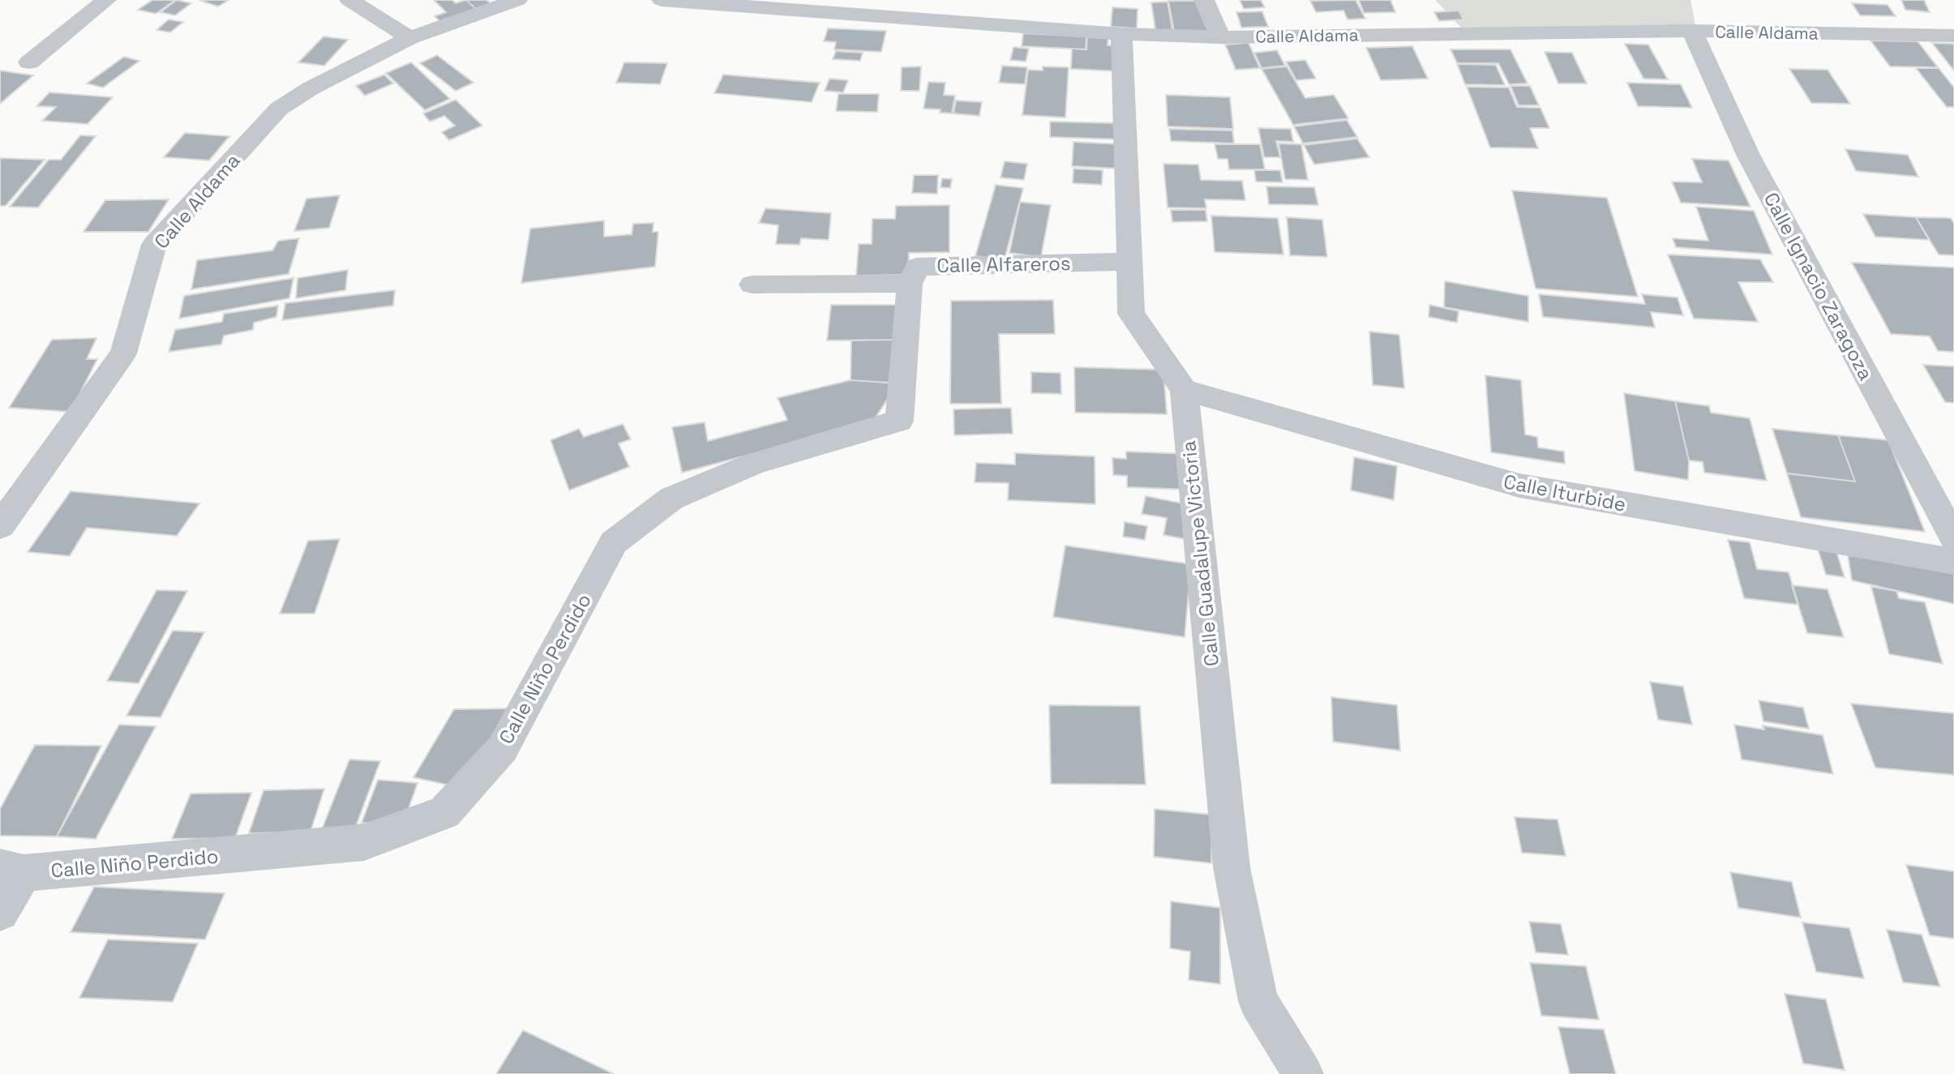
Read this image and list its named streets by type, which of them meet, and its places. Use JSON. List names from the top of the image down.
{
  "streets": {
    "street": [
      "Calle Aldama",
      "Calle Alfareros",
      "Calle Ignacio Zaragoza",
      "Calle Iturbide",
      "Calle Guadalupe Victoria",
      "Calle Niño Perdido"
    ]
  },
  "crossings": [
    ["Calle Aldama", "Calle Ignacio Zaragoza"],
    ["Calle Aldama", "Calle Guadalupe Victoria"],
    ["Calle Alfareros", "Calle Guadalupe Victoria"],
    ["Calle Alfareros", "Calle Niño Perdido"],
    ["Calle Iturbide", "Calle Guadalupe Victoria"]
  ]
}
